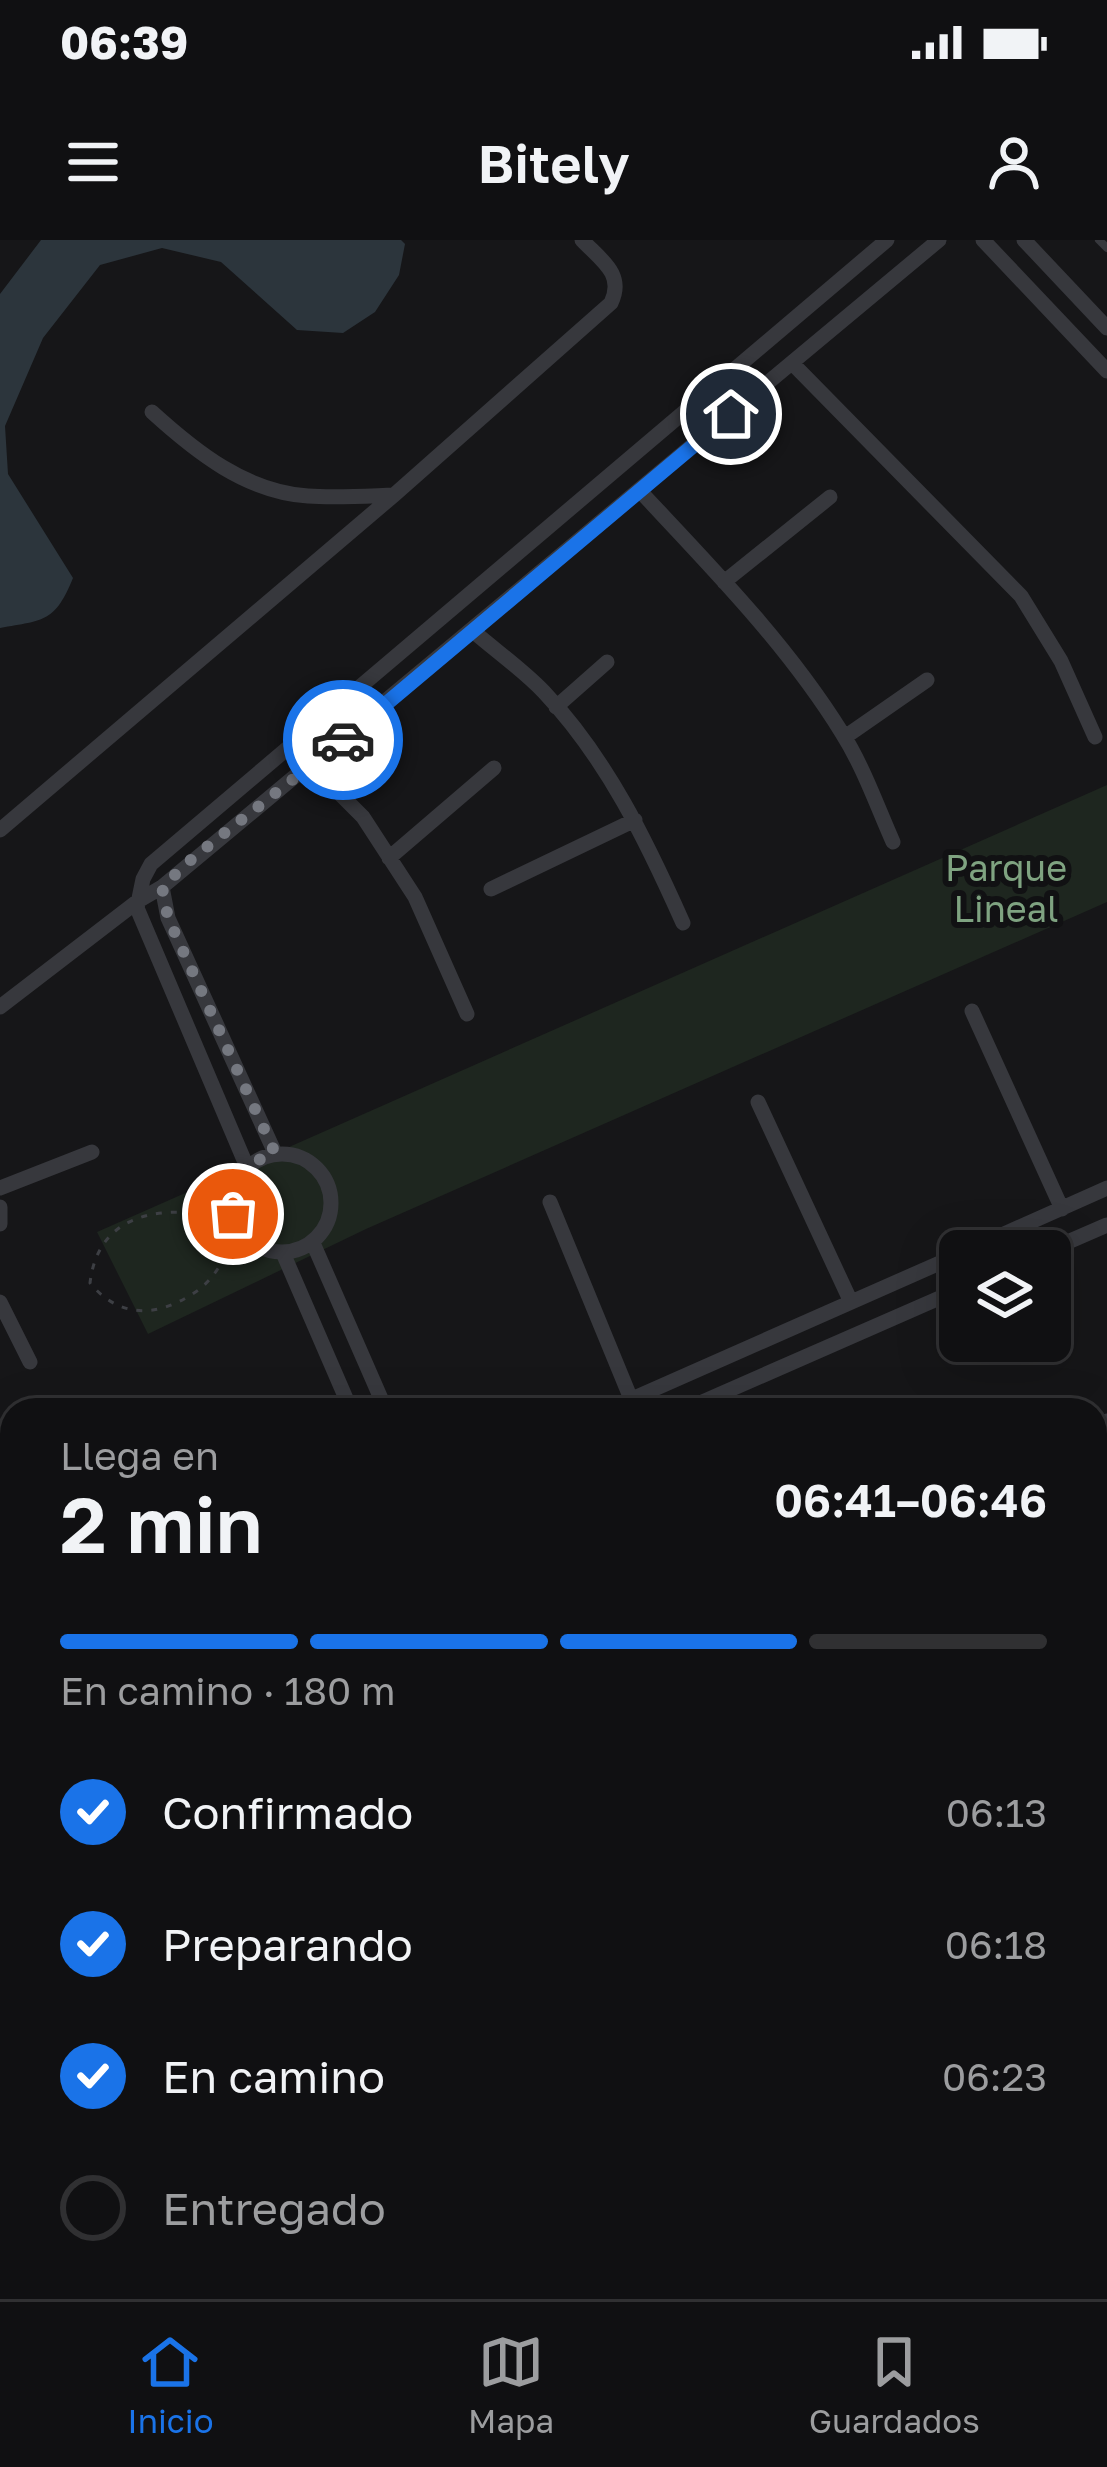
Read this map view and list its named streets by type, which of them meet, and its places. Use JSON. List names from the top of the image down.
{
  "parks": ["Parque Lineal"],
  "page": {
    "status": "06:39",
    "header": "Bitely",
    "heading": ["2 min", "Llega en", "06:41–06:46"],
    "bar": "En camino · 180 m",
    "list": [
      ["Confirmado", "06:13"],
      ["Preparando", "06:18"],
      ["En camino", "06:23"],
      "Entregado"
    ],
    "tabs": ["Inicio", "Mapa", "Guardados"]
  }
}
